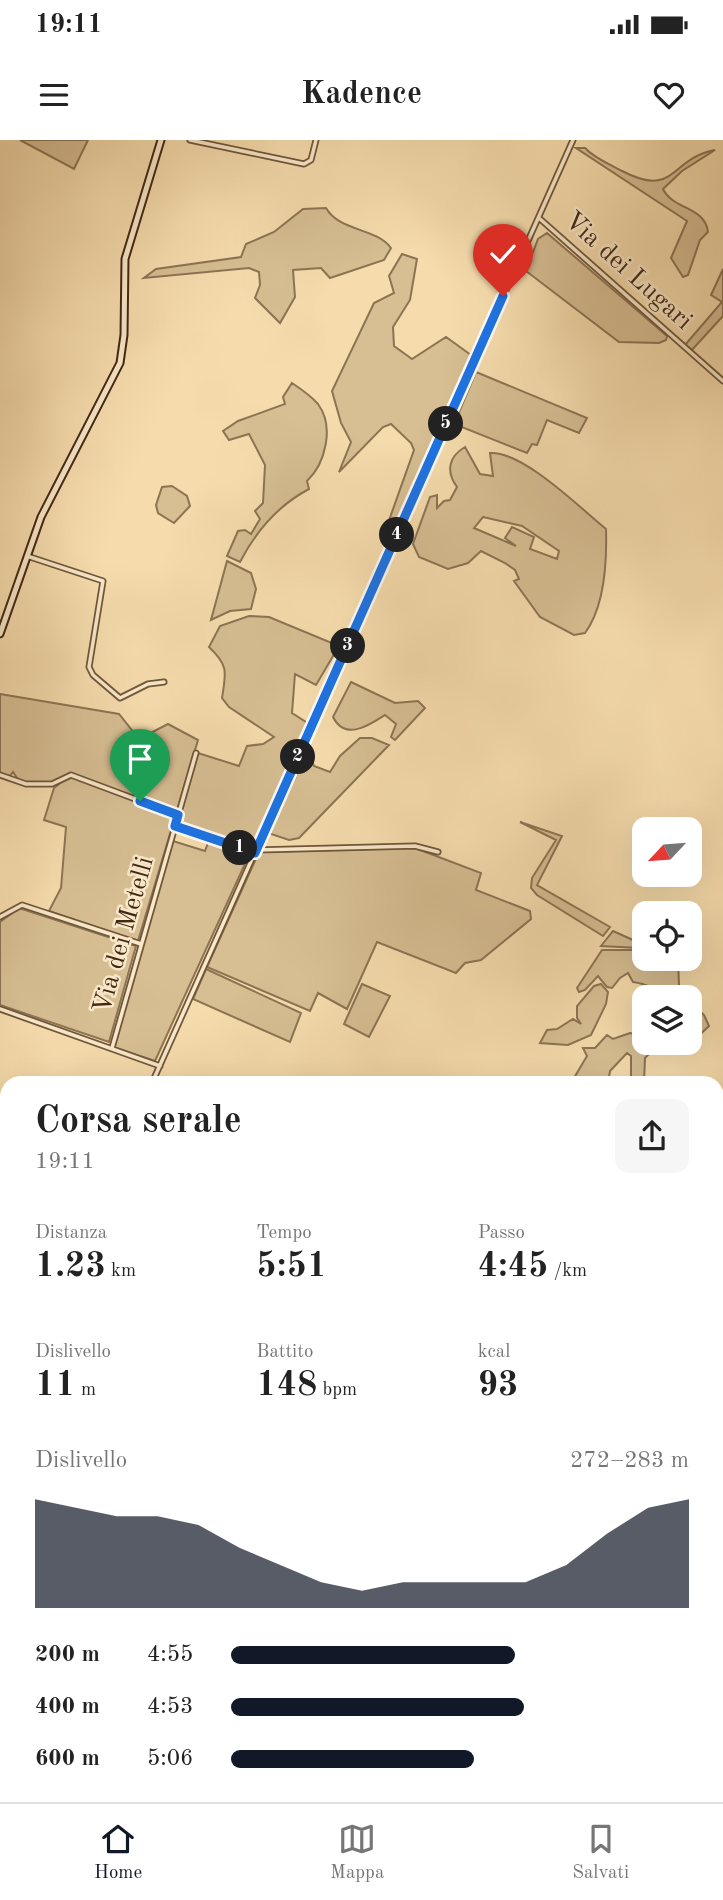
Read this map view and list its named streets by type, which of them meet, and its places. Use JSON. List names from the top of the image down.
{
  "streets": {
    "street": ["Via dei Lugari", "Via dei Metelli"]
  },
  "north": "bottom left",
  "page": {
    "status": "19:11",
    "header": "Kadence",
    "pins": [
      "5",
      "4",
      "3",
      "2",
      "1"
    ],
    "heading": ["Corsa serale", "19:11"],
    "stats": [
      ["Distanza", "1.23 km"],
      ["Tempo", "5:51"],
      ["Passo", "4:45 /km"],
      ["Dislivello", "11 m"],
      ["Battito", "148 bpm"],
      ["kcal", "93"]
    ],
    "chart": ["Dislivello", "272–283 m"],
    "list": [
      {
        "name": "200 m",
        "note": "4:55"
      },
      {
        "name": "400 m",
        "note": "4:53"
      },
      {
        "name": "600 m",
        "note": "5:06"
      }
    ],
    "tabs": ["Home", "Mappa", "Salvati"]
  }
}
